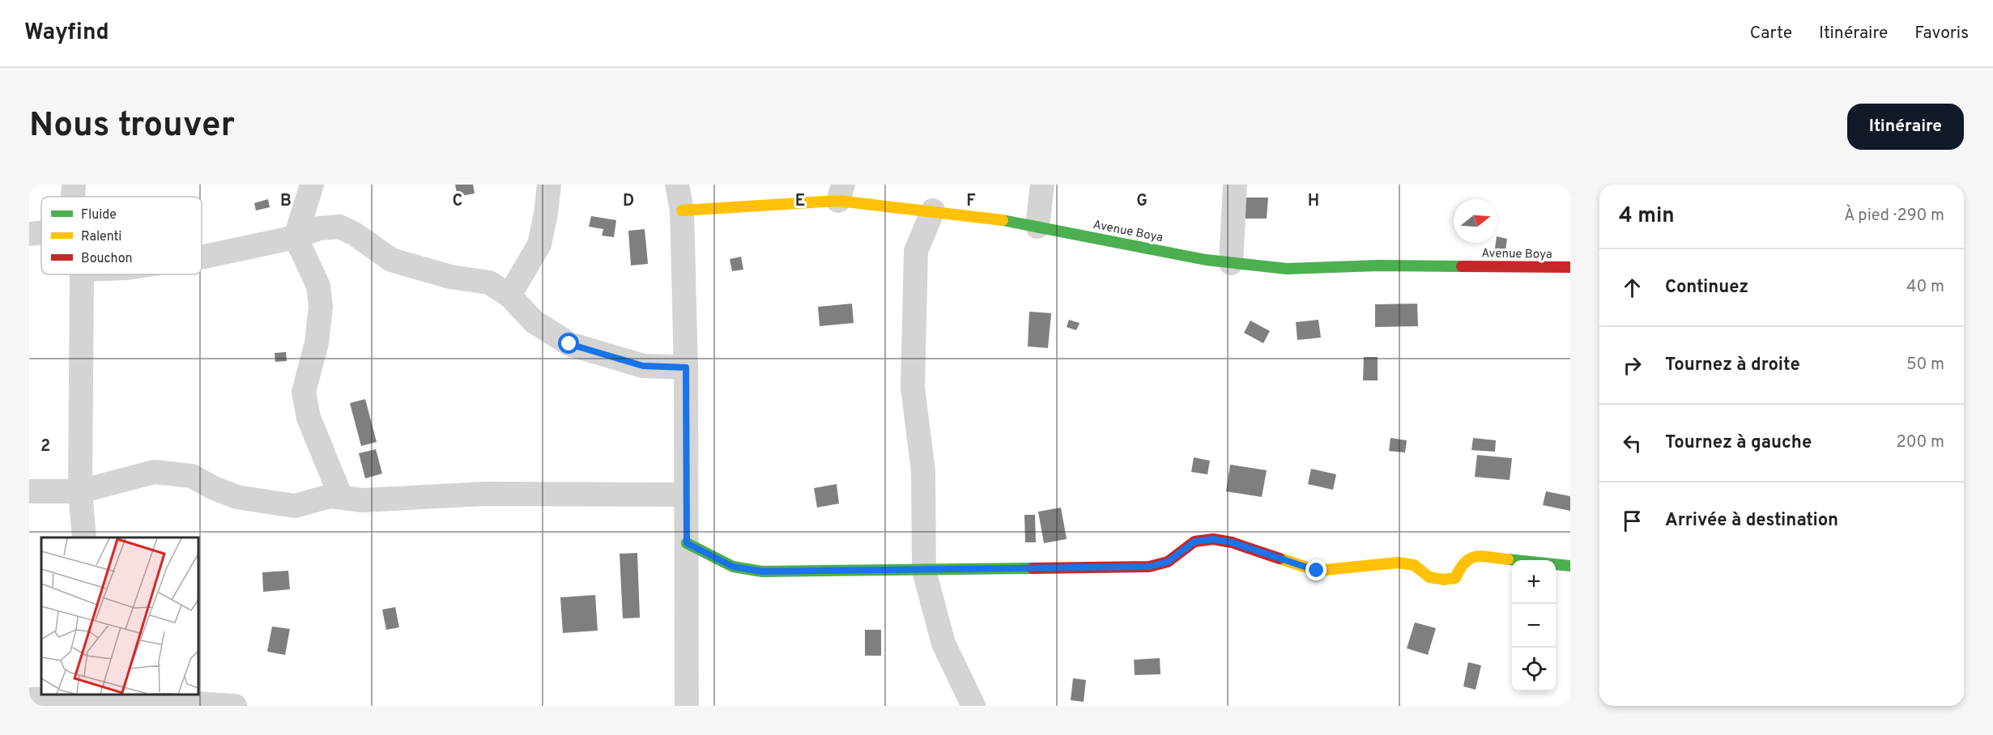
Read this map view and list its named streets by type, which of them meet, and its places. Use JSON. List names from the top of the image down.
{
  "streets": {
    "street": ["Avenue Boya"]
  },
  "legend": ["Fluide", "Ralenti", "Bouchon"],
  "north": "right",
  "page": {
    "header": "Wayfind",
    "nav": ["Carte", "Itinéraire", "Favoris"],
    "buttons": "Itinéraire",
    "title": "Nous trouver",
    "heading": ["4 min", "À pied · 290 m"],
    "list": [
      ["Continuez", "40 m"],
      ["Tournez à droite", "50 m"],
      ["Tournez à gauche", "200 m"],
      "Arrivée à destination"
    ],
    "map_buttons": ["+", "−"]
  },
  "grid": {
    "columns": [
      "B",
      "C",
      "D",
      "E",
      "F",
      "G",
      "H"
    ],
    "rows": ["2"]
  }
}
